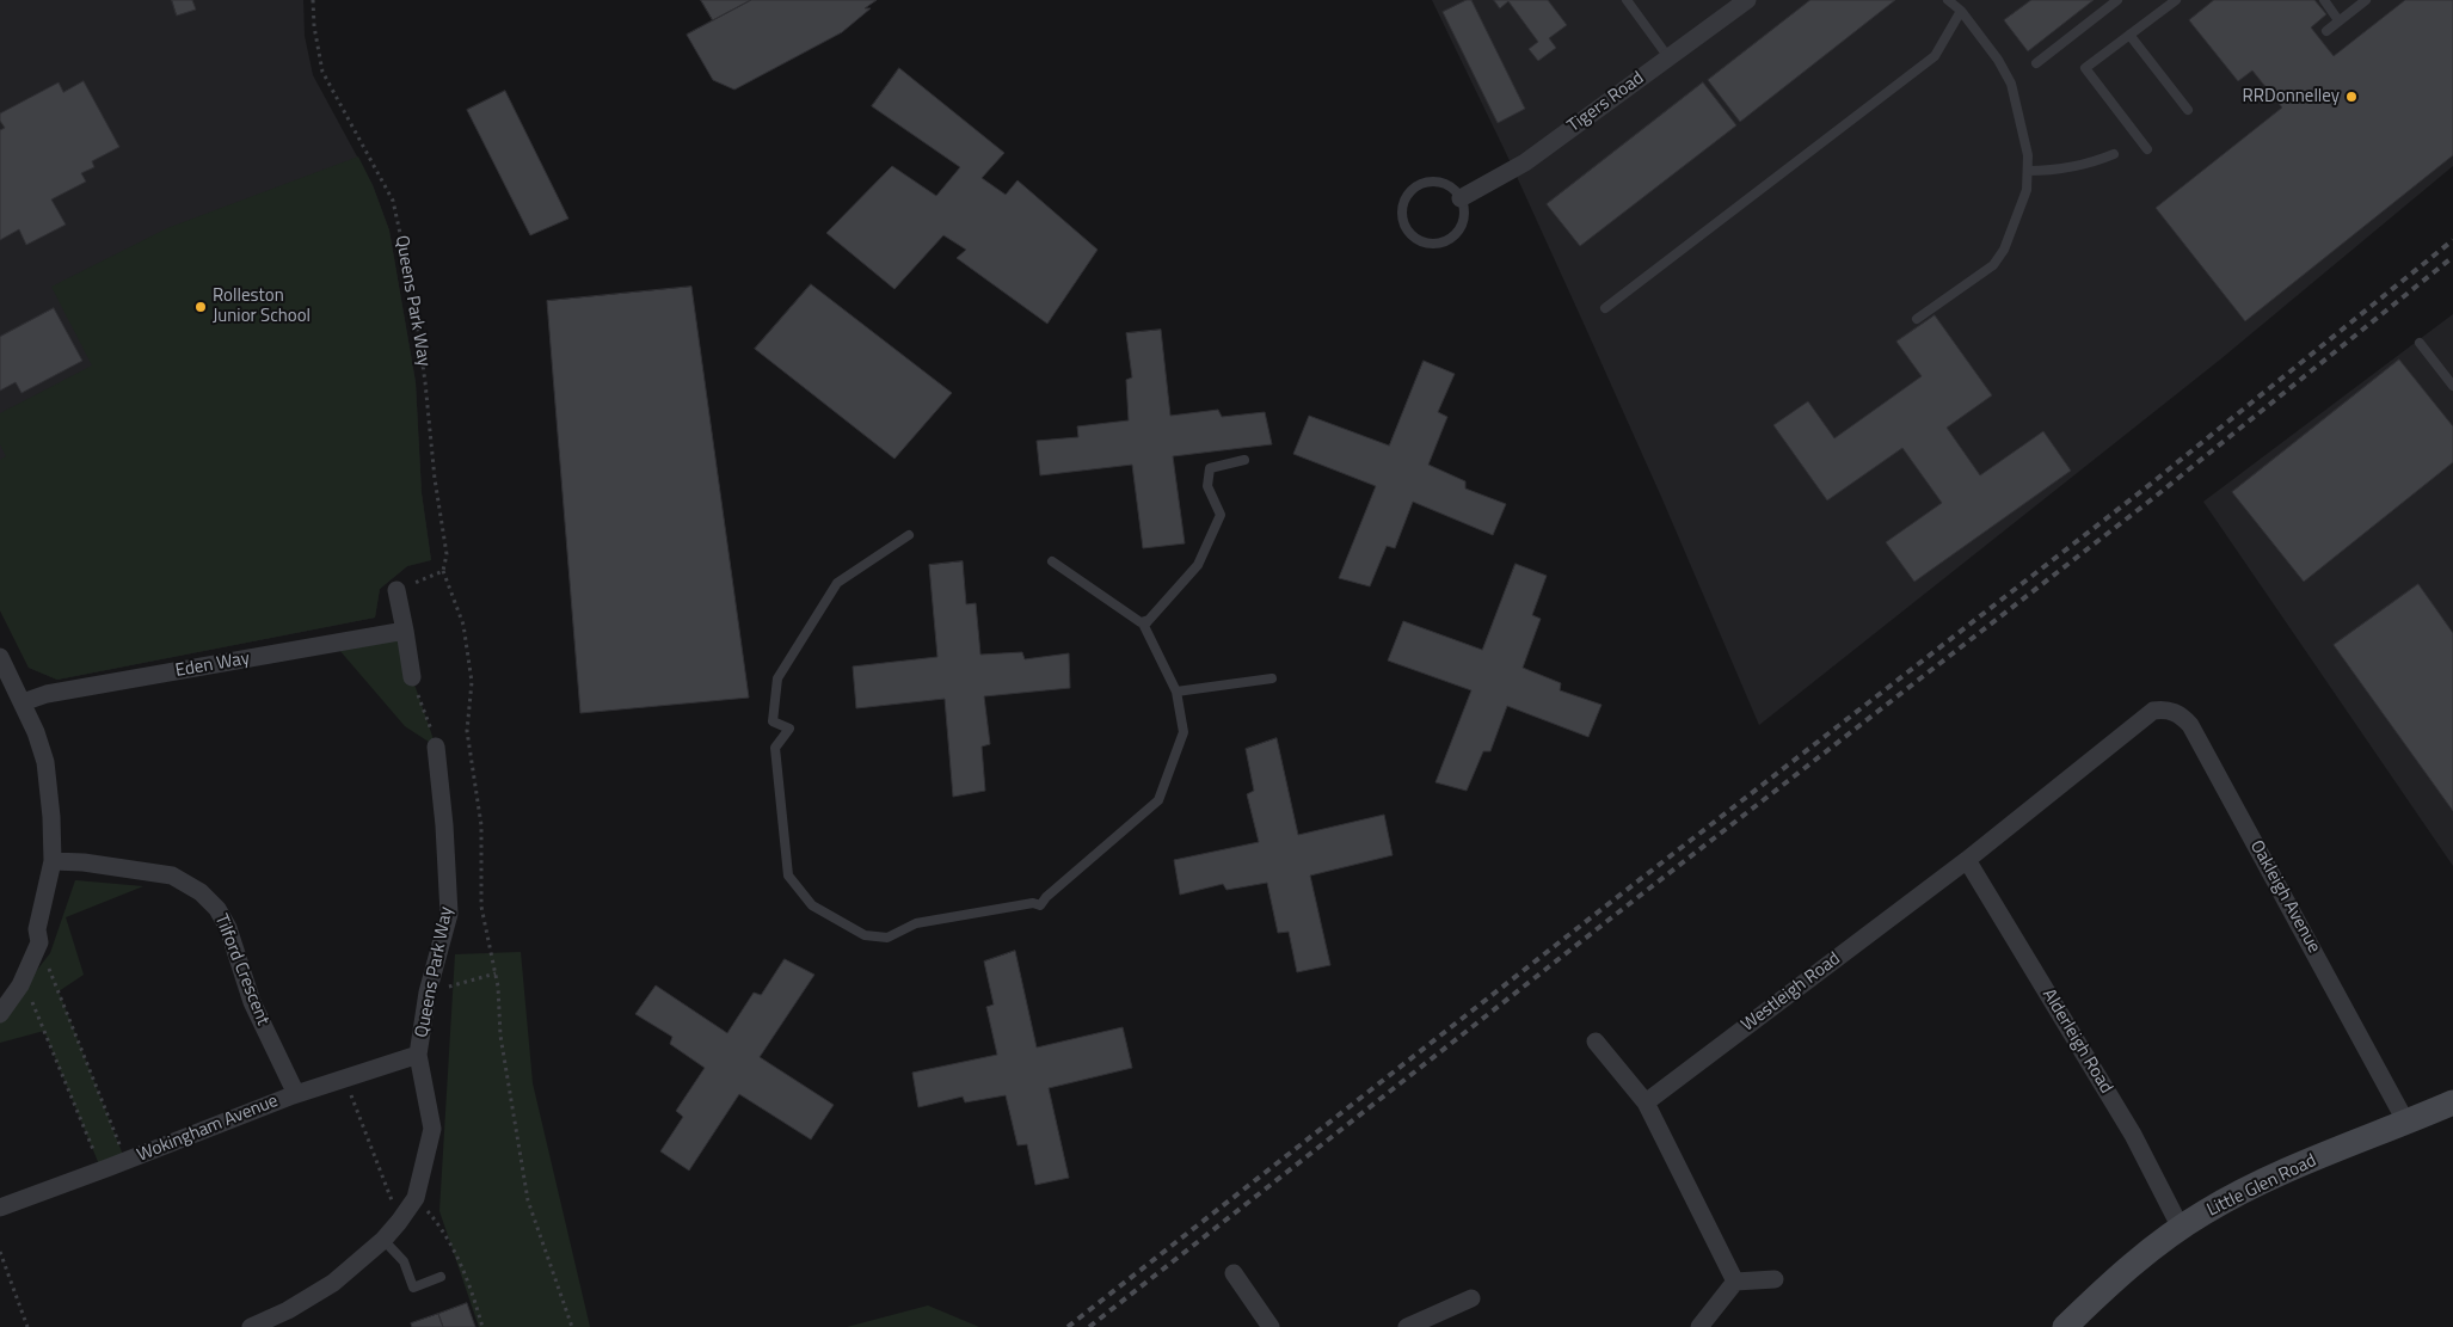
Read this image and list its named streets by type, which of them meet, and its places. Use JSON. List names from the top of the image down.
{
  "streets": {
    "main road": ["Little Glen Road"],
    "street": [
      "Tigers Road",
      "Queens Park Way",
      "Eden Way",
      "Oakleigh Avenue",
      "Tilford Crescent",
      "Westleigh Road",
      "Alderleigh Road",
      "Wokingham Avenue"
    ]
  },
  "crossings": [
    ["Queens Park Way", "Wokingham Avenue"],
    ["Oakleigh Avenue", "Westleigh Road"],
    ["Oakleigh Avenue", "Little Glen Road"],
    ["Tilford Crescent", "Wokingham Avenue"],
    ["Westleigh Road", "Alderleigh Road"],
    ["Alderleigh Road", "Little Glen Road"]
  ],
  "places": ["RRDonnelley", "Rolleston Junior School"]
}
